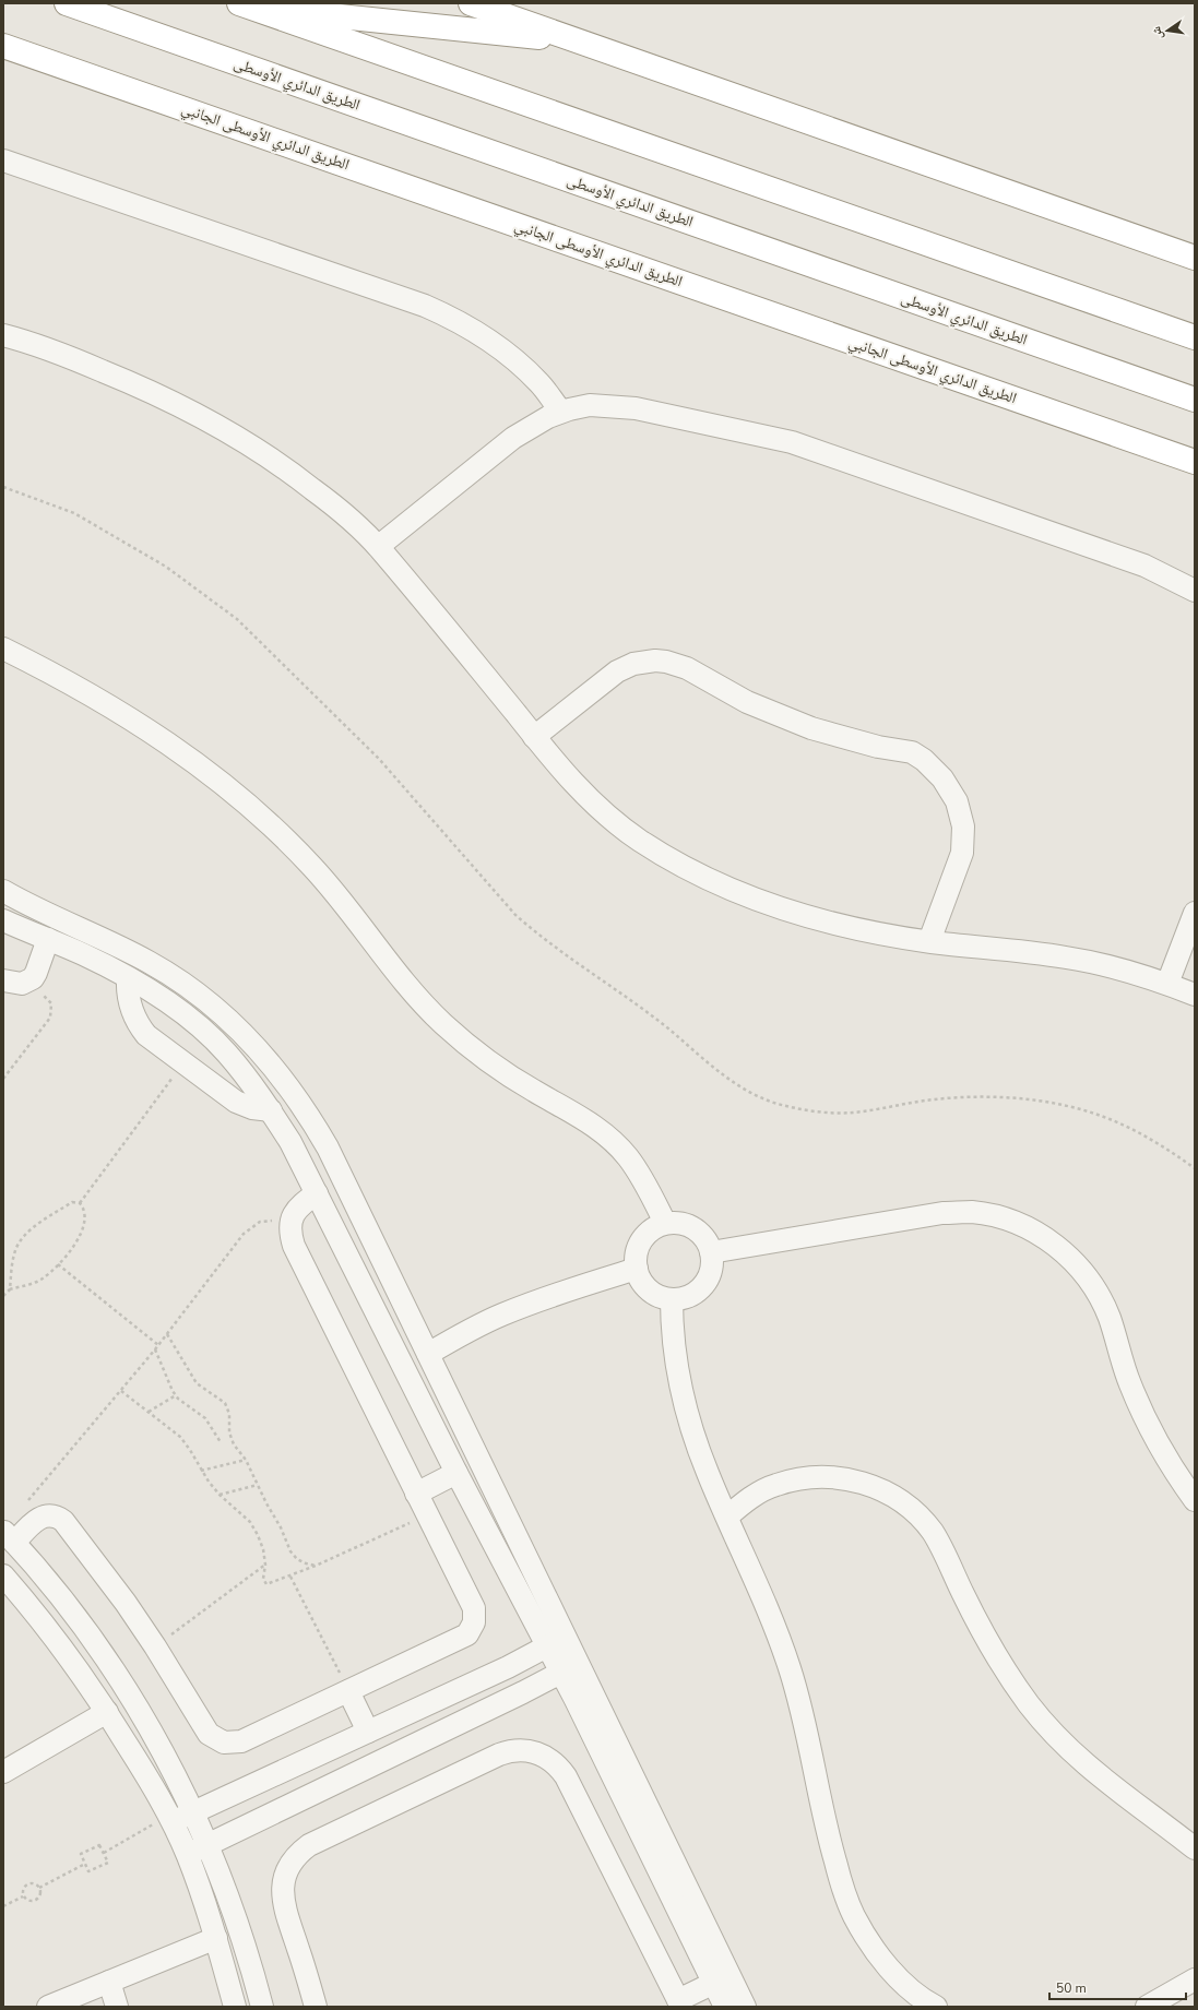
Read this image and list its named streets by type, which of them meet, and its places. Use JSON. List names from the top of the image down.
{
  "streets": {
    "highway": ["الطريق الدائري الأوسطى", "الطريق الدائري الأوسطى الجانبي"]
  },
  "scale_bar": "50 m",
  "north": "left"
}
